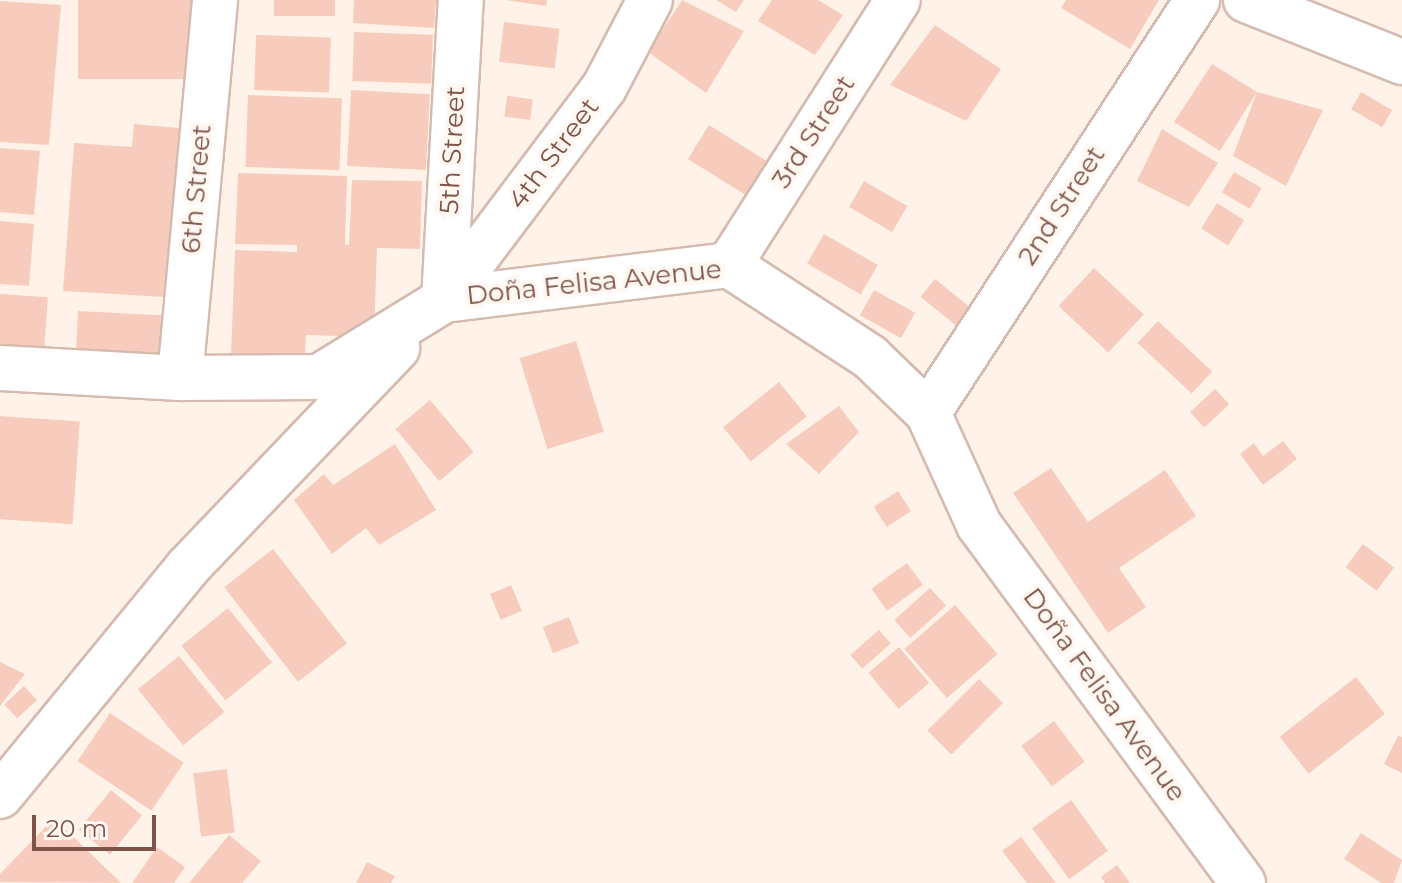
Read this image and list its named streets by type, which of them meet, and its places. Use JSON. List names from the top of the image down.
{
  "streets": {
    "street": [
      "3rd Street",
      "5th Street",
      "4th Street",
      "6th Street",
      "2nd Street",
      "Doña Felisa Avenue"
    ]
  },
  "crossings": [
    ["3rd Street", "Doña Felisa Avenue"],
    ["5th Street", "4th Street"],
    ["5th Street", "Doña Felisa Avenue"],
    ["4th Street", "Doña Felisa Avenue"],
    ["6th Street", "Doña Felisa Avenue"],
    ["2nd Street", "Doña Felisa Avenue"]
  ],
  "scale_bar": "20 m"
}
